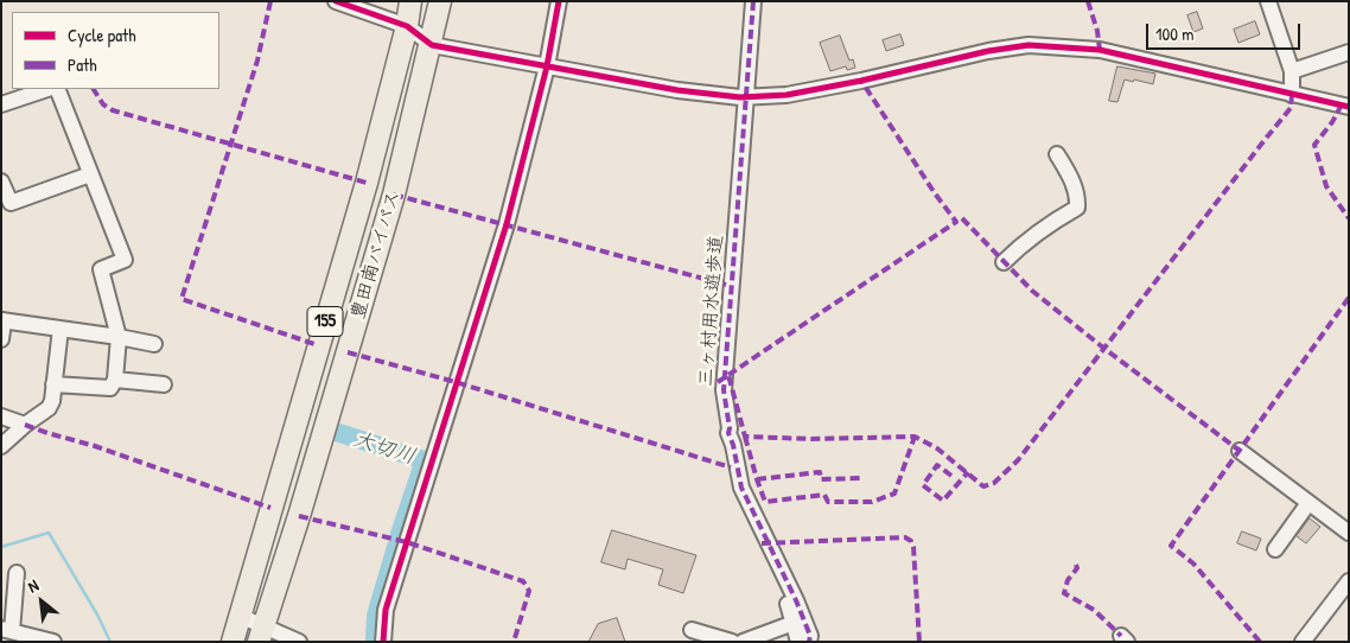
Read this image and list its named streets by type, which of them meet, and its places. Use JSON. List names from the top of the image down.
{
  "streets": {
    "highway": ["豊田南バイパス", "155"],
    "street": ["三ヶ村用水遊歩道"]
  },
  "crossings": [
    ["豊田南バイパス", "155"]
  ],
  "water": ["大切川"],
  "legend": ["Cycle path", "Path"],
  "scale_bar": "100 m",
  "north": "top left"
}
